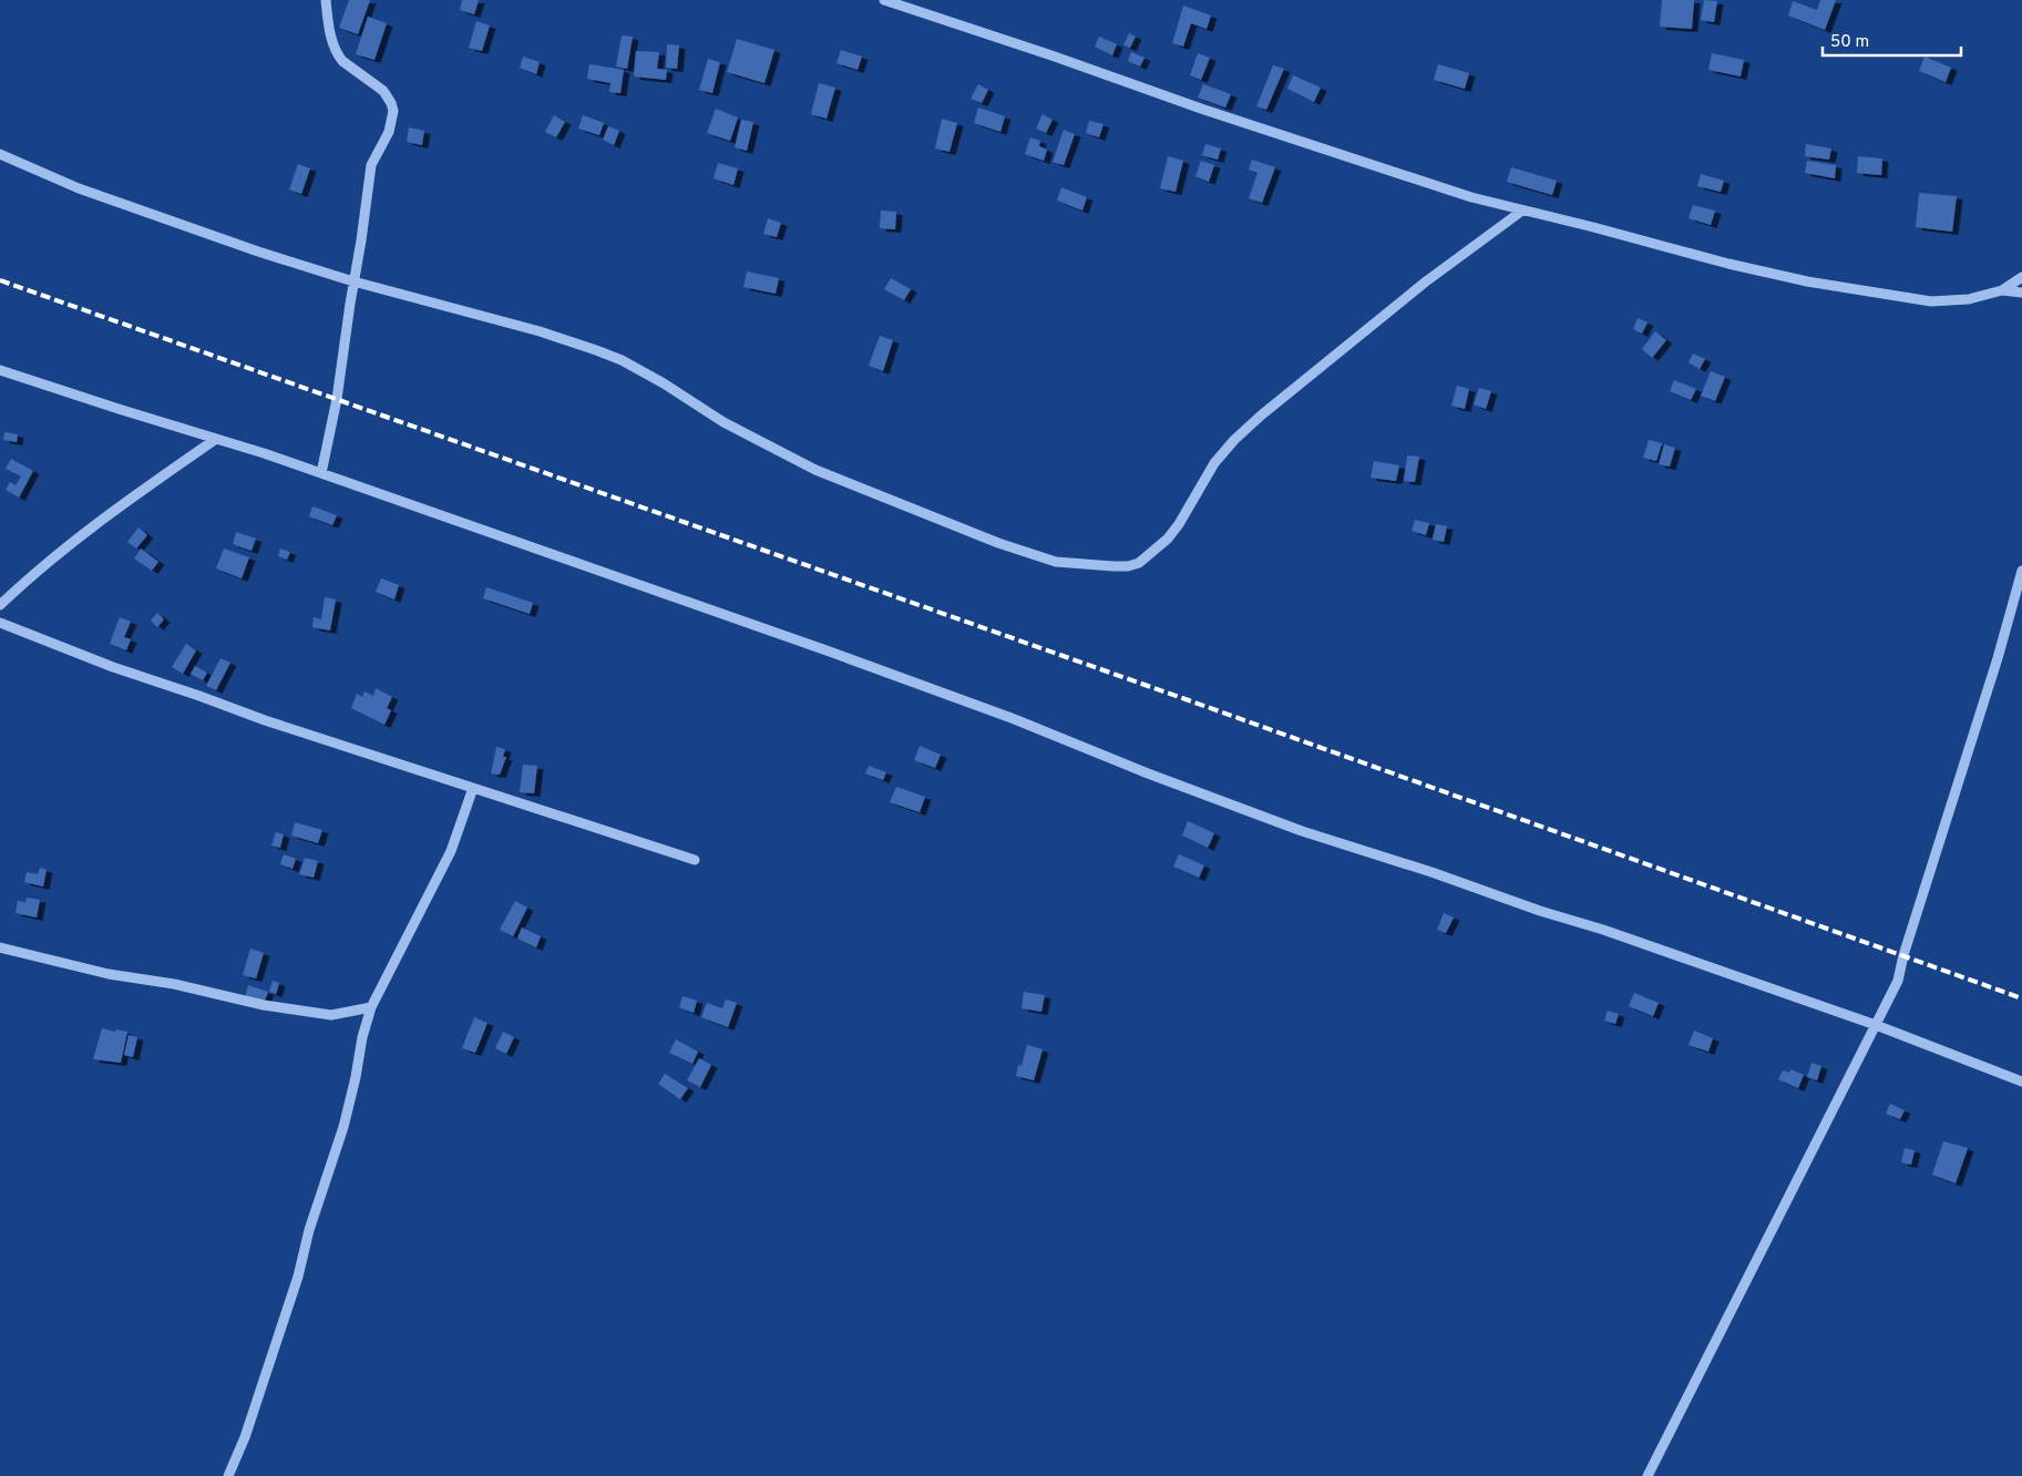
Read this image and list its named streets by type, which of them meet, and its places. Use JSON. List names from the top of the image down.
{
  "scale_bar": "50 m"
}
